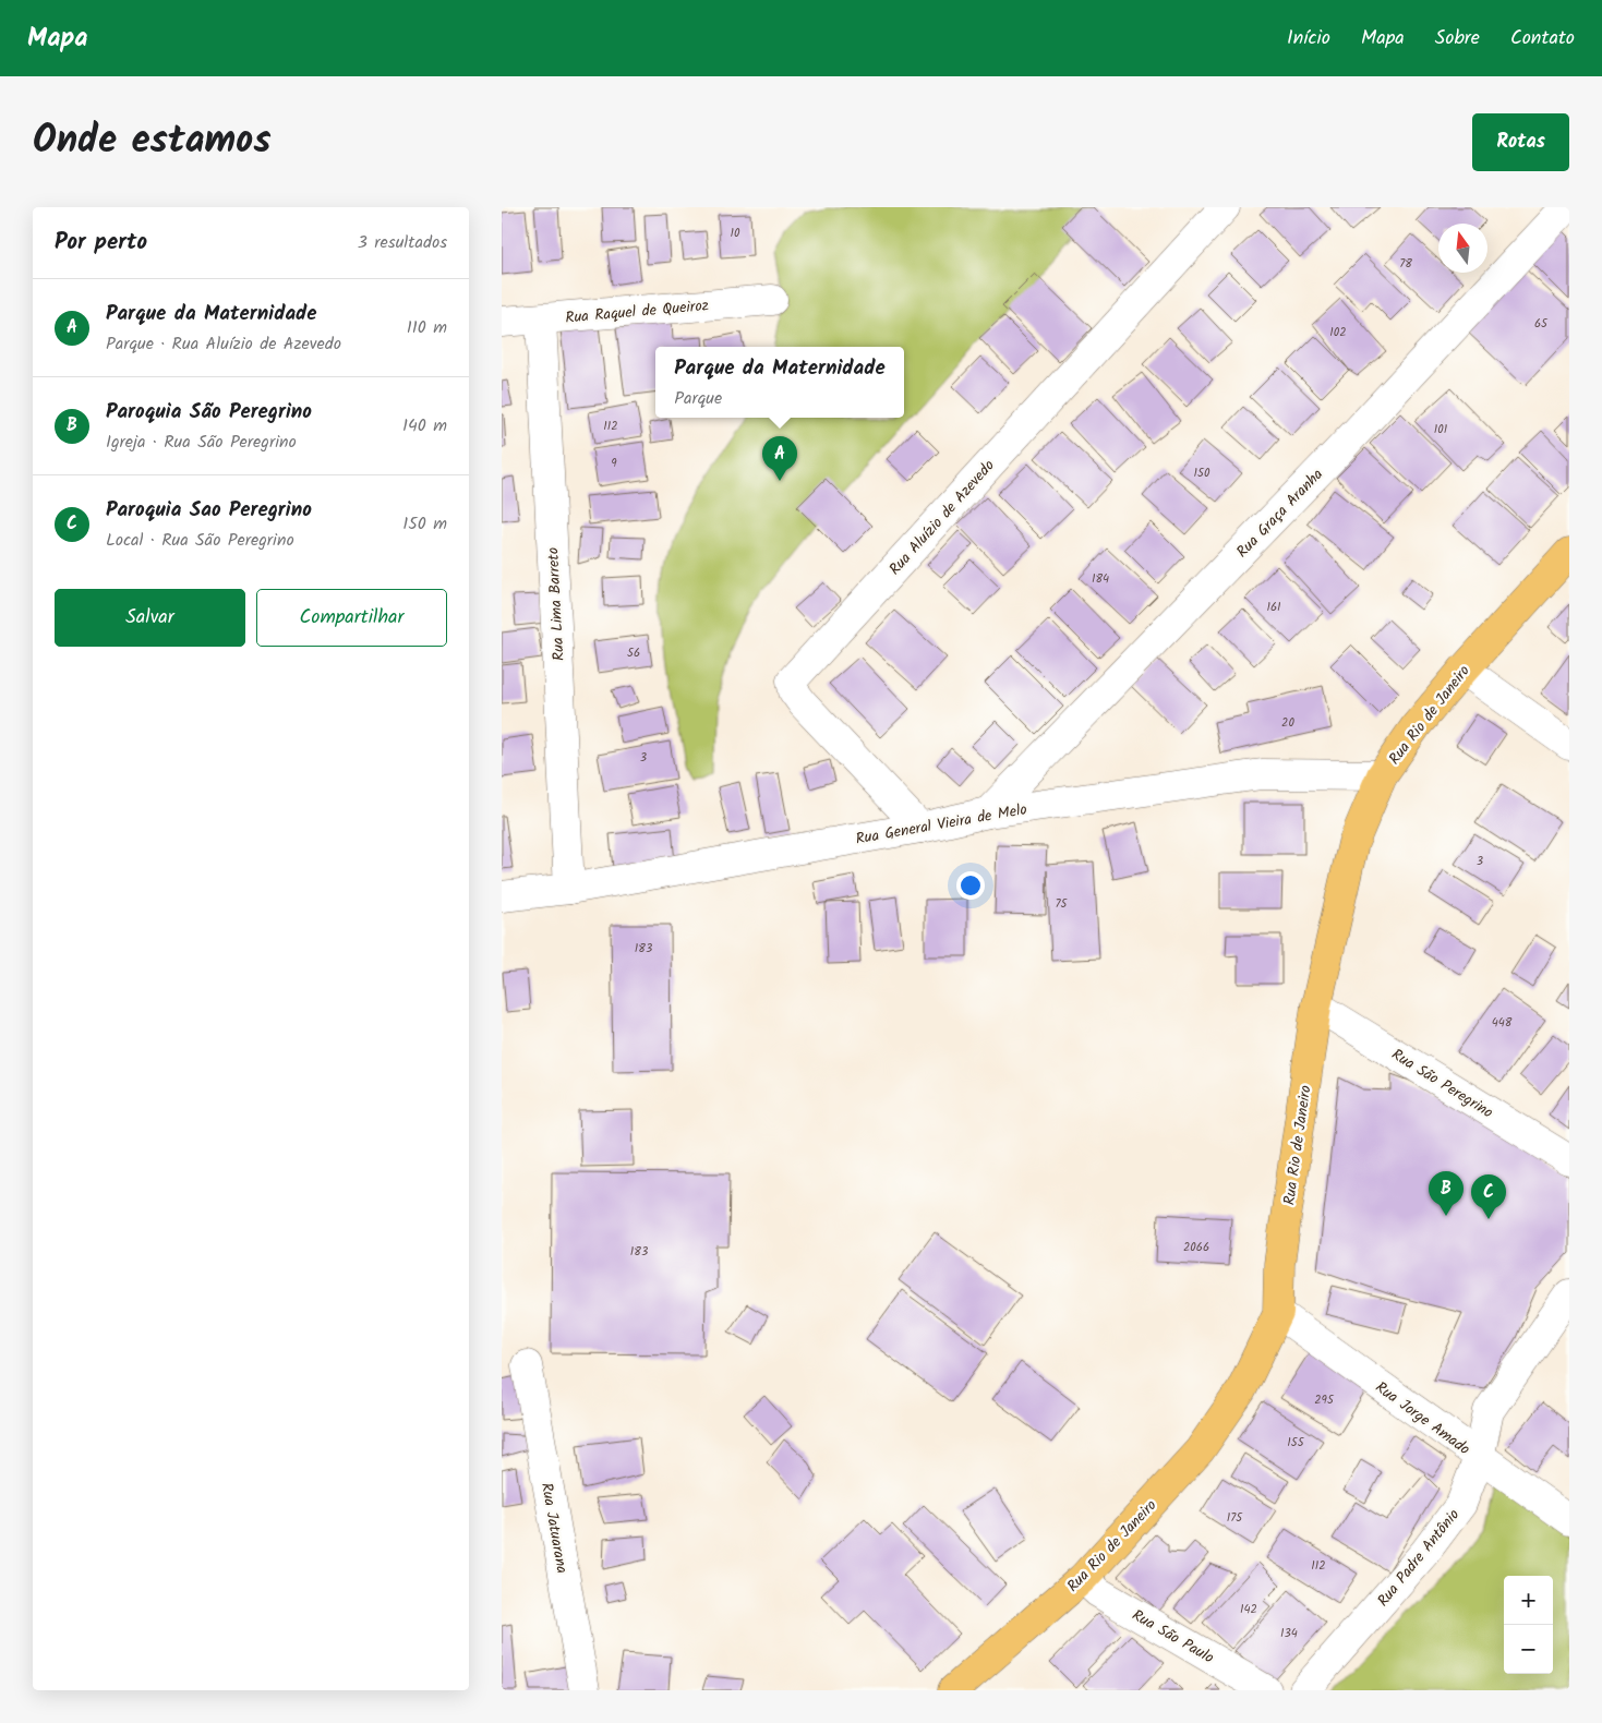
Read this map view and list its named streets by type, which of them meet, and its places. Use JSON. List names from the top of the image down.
{
  "streets": {
    "main road": ["Rua Rio de Janeiro"],
    "street": [
      "Rua Raquel de Queiroz",
      "Rua Graça Aranha",
      "Rua Aluízio de Azevedo",
      "Rua Lima Barreto",
      "Rua General Vieira de Melo",
      "Rua São Peregrino",
      "Rua Jorge Amado",
      "Rua Jatuarana",
      "Rua Padre Antônio",
      "Rua São Paulo"
    ]
  },
  "crossings": [
    ["Rua Raquel de Queiroz", "Rua Lima Barreto"],
    ["Rua Graça Aranha", "Rua General Vieira de Melo"],
    ["Rua Aluízio de Azevedo", "Rua General Vieira de Melo"],
    ["Rua Lima Barreto", "Rua General Vieira de Melo"],
    ["Rua Rio de Janeiro", "Rua General Vieira de Melo"],
    ["Rua Rio de Janeiro", "Rua São Peregrino"],
    ["Rua Rio de Janeiro", "Rua Jorge Amado"],
    ["Rua Rio de Janeiro", "Rua São Paulo"],
    ["Rua Jorge Amado", "Rua Padre Antônio"]
  ],
  "house_numbers": [
    "10",
    "78",
    "65",
    "102",
    "112",
    "101",
    "9",
    "150",
    "184",
    "161",
    "56",
    "20",
    "3",
    "3",
    "75",
    "183",
    "448",
    "2066",
    "183",
    "295",
    "155",
    "175",
    "112",
    "142",
    "134"
  ],
  "north": "top",
  "page": {
    "header": "Mapa",
    "nav": [
      "Início",
      "Mapa",
      "Sobre",
      "Contato"
    ],
    "title": "Onde estamos",
    "buttons": [
      "Rotas",
      ["Salvar", "Compartilhar"]
    ],
    "heading": ["Por perto", "3 resultados"],
    "list": [
      {
        "mark": "A",
        "name": "Parque da Maternidade",
        "note": "Parque · Rua Aluízio de Azevedo",
        "value": "110 m"
      },
      {
        "mark": "B",
        "name": "Paroquia São Peregrino",
        "note": "Igreja · Rua São Peregrino",
        "value": "140 m"
      },
      {
        "mark": "C",
        "name": "Paroquia Sao Peregrino",
        "note": "Local · Rua São Peregrino",
        "value": "150 m"
      }
    ],
    "popup": ["Parque da Maternidade", "Parque"],
    "pins": ["A", "B", "C"],
    "map_buttons": ["+", "−"]
  }
}
